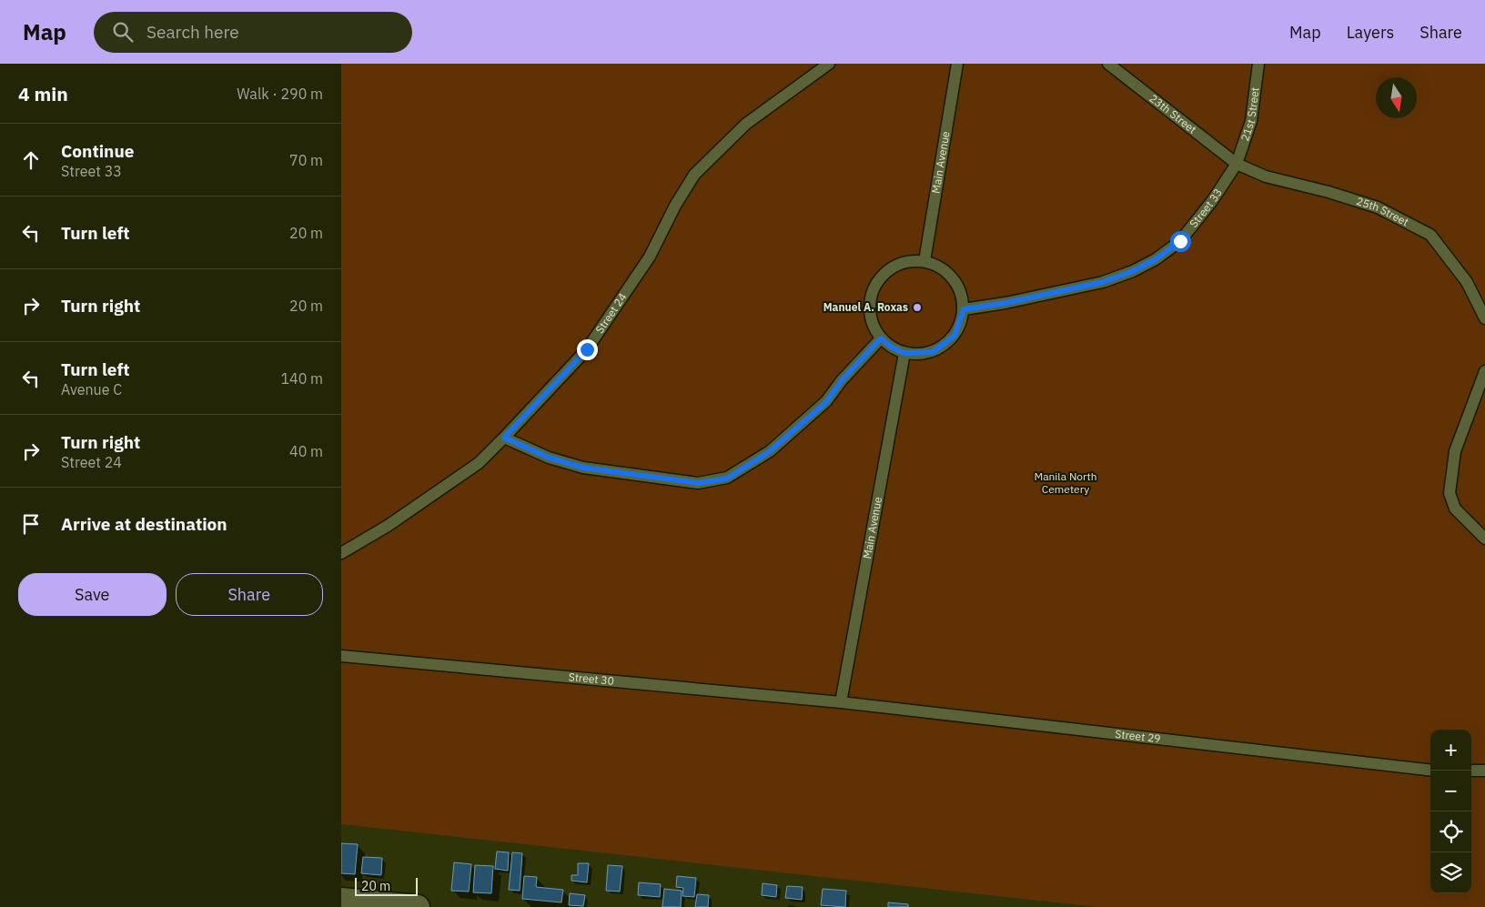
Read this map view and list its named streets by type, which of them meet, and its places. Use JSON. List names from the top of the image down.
{
  "streets": {
    "lane": [
      "23th Street",
      "21st Street",
      "Main Avenue",
      "Street 33",
      "25th Street",
      "Street 24",
      "Street 30",
      "Street 29"
    ]
  },
  "crossings": [
    ["23th Street", "21st Street"],
    ["23th Street", "Street 33"],
    ["23th Street", "25th Street"],
    ["21st Street", "Street 33"],
    ["21st Street", "25th Street"],
    ["Main Avenue", "Street 33"],
    ["Main Avenue", "Street 30"],
    ["Main Avenue", "Street 29"],
    ["Street 33", "25th Street"],
    ["Street 30", "Street 29"]
  ],
  "parks": ["Manila North Cemetery"],
  "places": ["Manuel A. Roxas"],
  "scale_bar": "20 m",
  "north": "bottom",
  "page": {
    "header": "Map",
    "search": "Search here",
    "nav": ["Map", "Layers", "Share"],
    "heading": ["4 min", "Walk · 290 m"],
    "list": [
      ["Continue", "Street 33", "70 m"],
      ["Turn left", "20 m"],
      ["Turn right", "20 m"],
      ["Turn left", "Avenue C", "140 m"],
      ["Turn right", "Street 24", "40 m"],
      "Arrive at destination"
    ],
    "buttons": ["Save", "Share"],
    "map_buttons": ["+", "−"],
    "scale": "20 m"
  }
}
